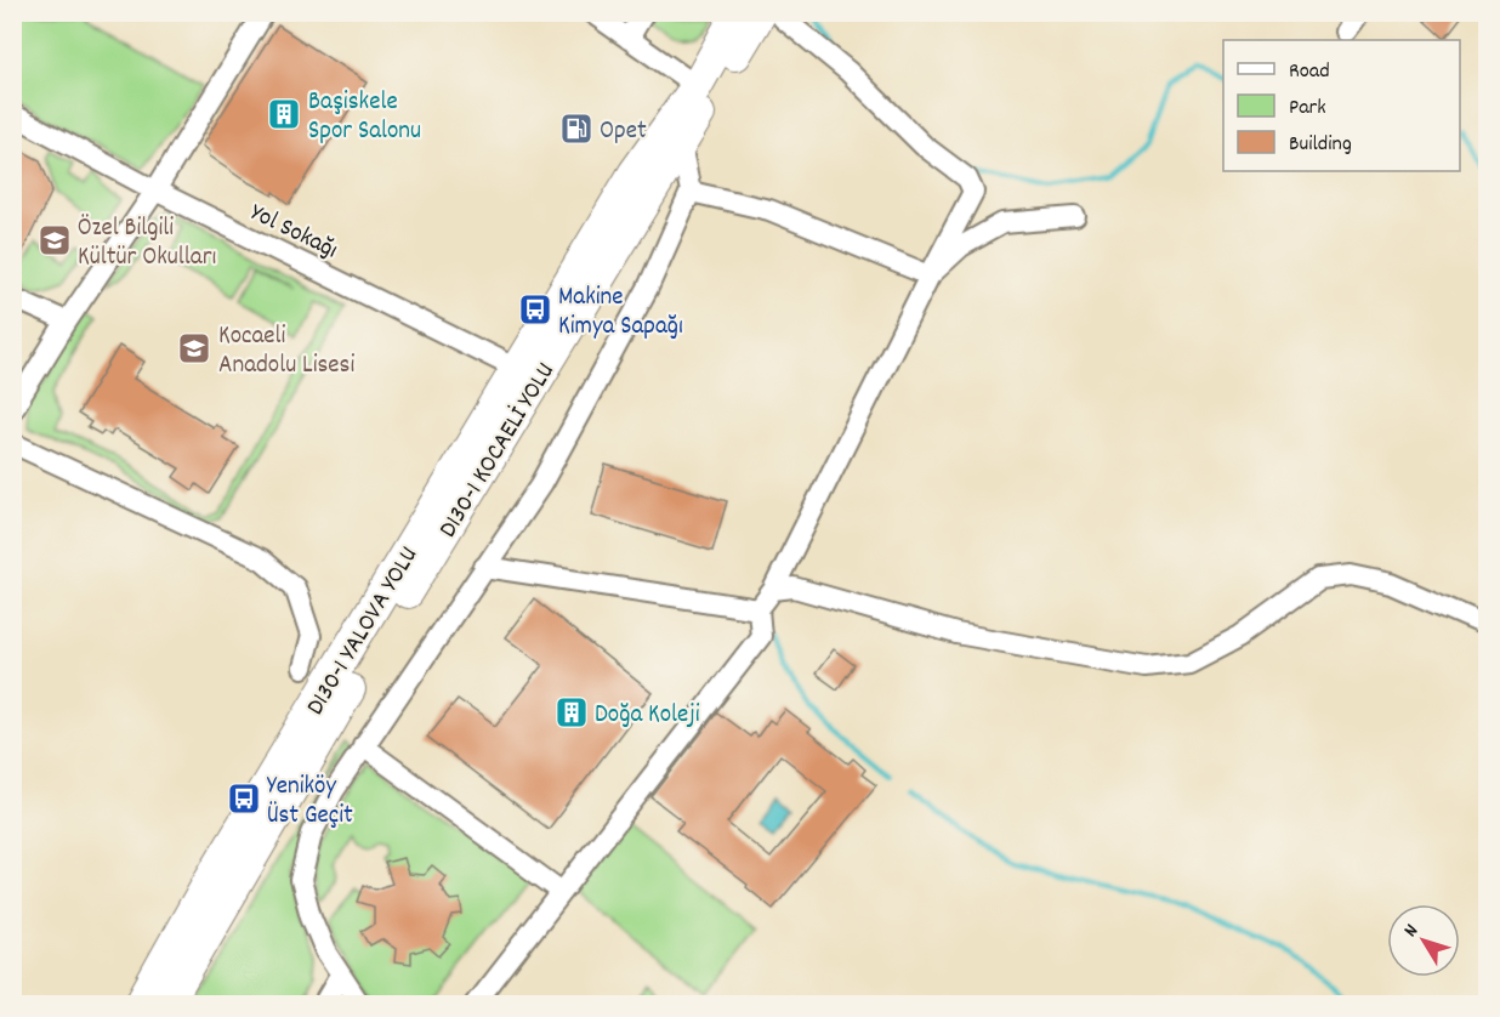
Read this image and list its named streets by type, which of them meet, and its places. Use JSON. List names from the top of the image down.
{
  "streets": {
    "highway": ["D130-1 KOCAELİ YOLU", "D130-1 YALOVA YOLU"],
    "street": ["Yol Sokağı"]
  },
  "crossings": [
    ["Yol Sokağı", "D130-1 YALOVA YOLU"],
    ["D130-1 KOCAELİ YOLU", "D130-1 YALOVA YOLU"]
  ],
  "places": {
    "building": ["Başiskele Spor Salonu", "Doğa Koleji"],
    "fuel station": ["Opet"],
    "school or university": ["Özel Bilgili Kültür Okulları", "Kocaeli Anadolu Lisesi"],
    "bus stop": ["Makine Kimya Sapağı", "Yeniköy Üst Geçit"]
  },
  "legend": ["Road", "Park", "Building"],
  "north": "top left"
}
